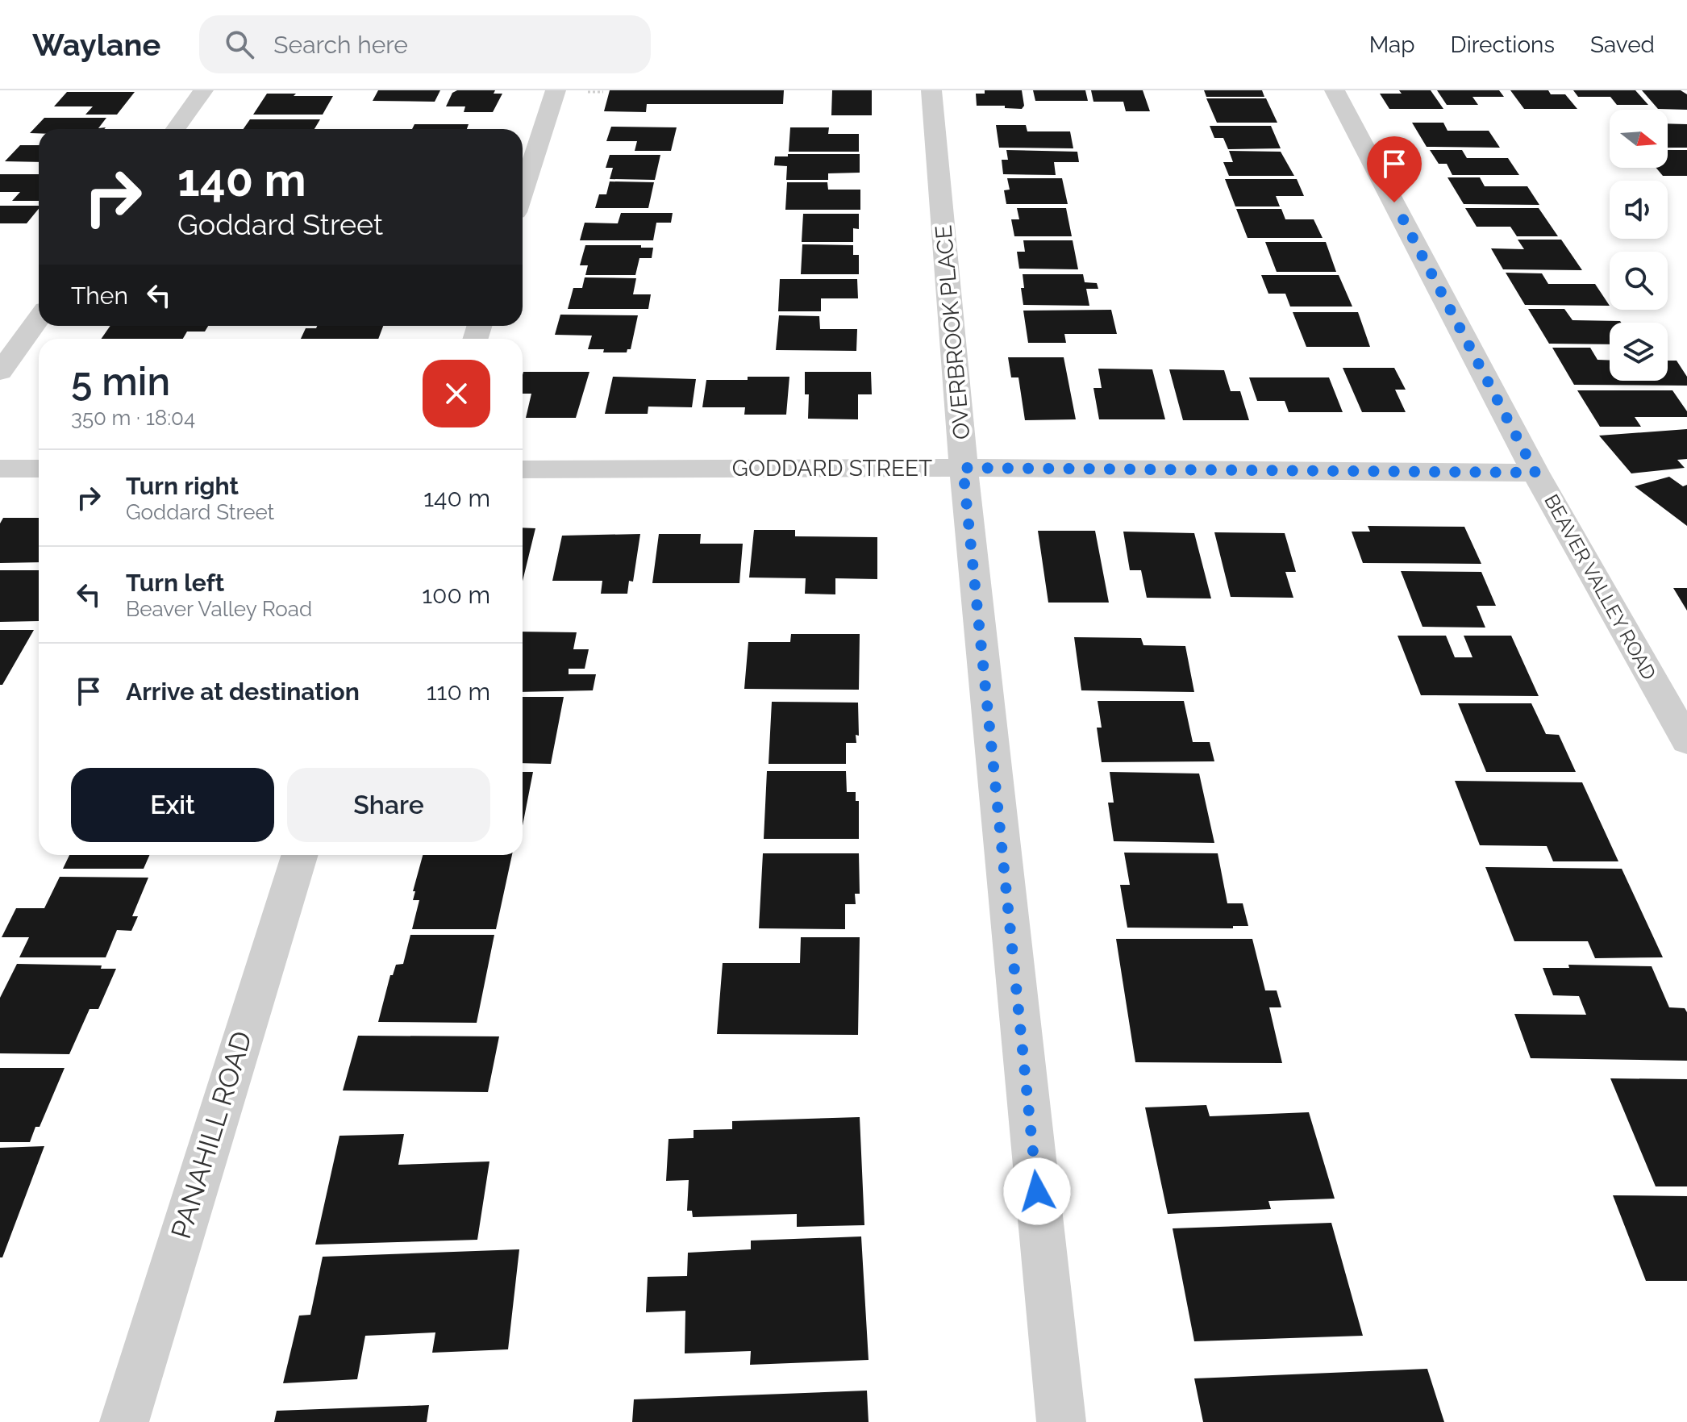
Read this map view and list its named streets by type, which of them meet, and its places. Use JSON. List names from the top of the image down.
{
  "streets": {
    "street": [
      "OVERBROOK PLACE",
      "GODDARD STREET",
      "BEAVER VALLEY ROAD",
      "PANAHILL ROAD"
    ]
  },
  "crossings": [
    ["OVERBROOK PLACE", "GODDARD STREET"],
    ["GODDARD STREET", "BEAVER VALLEY ROAD"]
  ],
  "north": "right",
  "page": {
    "header": "Waylane",
    "search": "Search here",
    "nav": ["Map", "Directions", "Saved"],
    "turn": ["140 m", "Goddard Street"],
    "then": "Then",
    "heading": ["5 min", "350 m · 18:04"],
    "list": [
      {
        "name": "Turn right",
        "note": "Goddard Street",
        "value": "140 m"
      },
      {
        "name": "Turn left",
        "note": "Beaver Valley Road",
        "value": "100 m"
      },
      {
        "name": "Arrive at destination",
        "value": "110 m"
      }
    ],
    "buttons": ["Exit", "Share"]
  }
}
